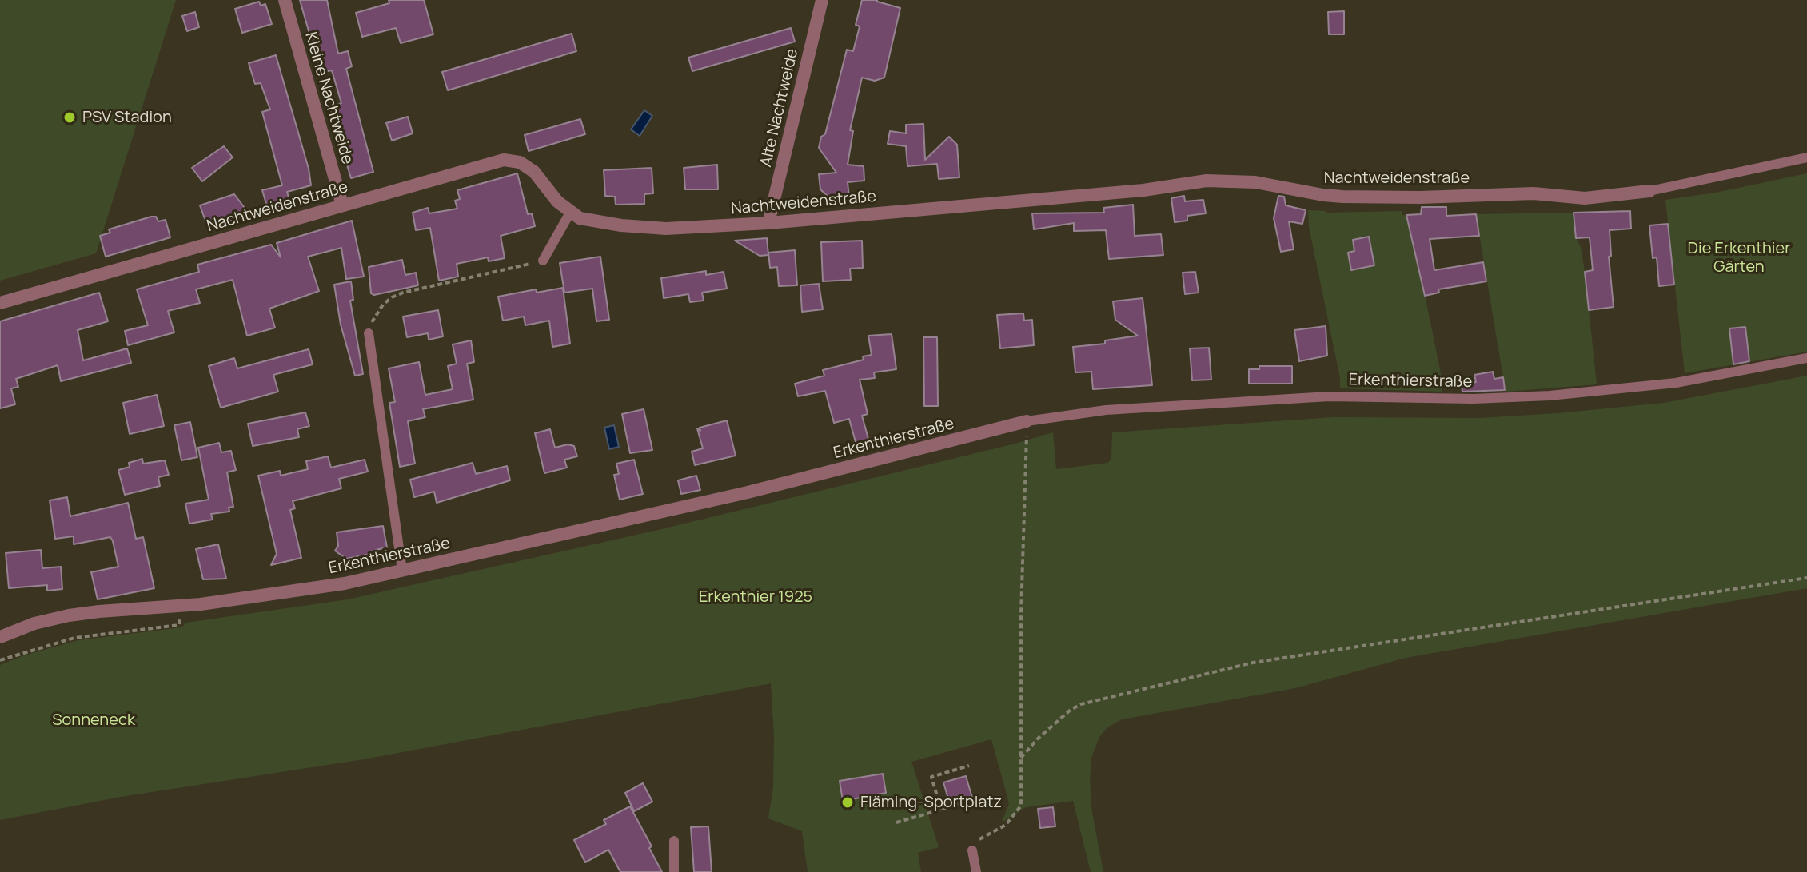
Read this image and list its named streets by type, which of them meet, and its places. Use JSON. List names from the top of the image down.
{
  "streets": {
    "street": [
      "Kleine Nachtweide",
      "Alte Nachtweide",
      "Nachtweidenstraße",
      "Erkenthierstraße"
    ]
  },
  "crossings": [
    ["Kleine Nachtweide", "Nachtweidenstraße"],
    ["Alte Nachtweide", "Nachtweidenstraße"]
  ],
  "parks": ["Die Erkenthier Gärten", "Erkenthier 1925", "Sonneneck"],
  "places": ["PSV Stadion", "Fläming-Sportplatz"]
}
